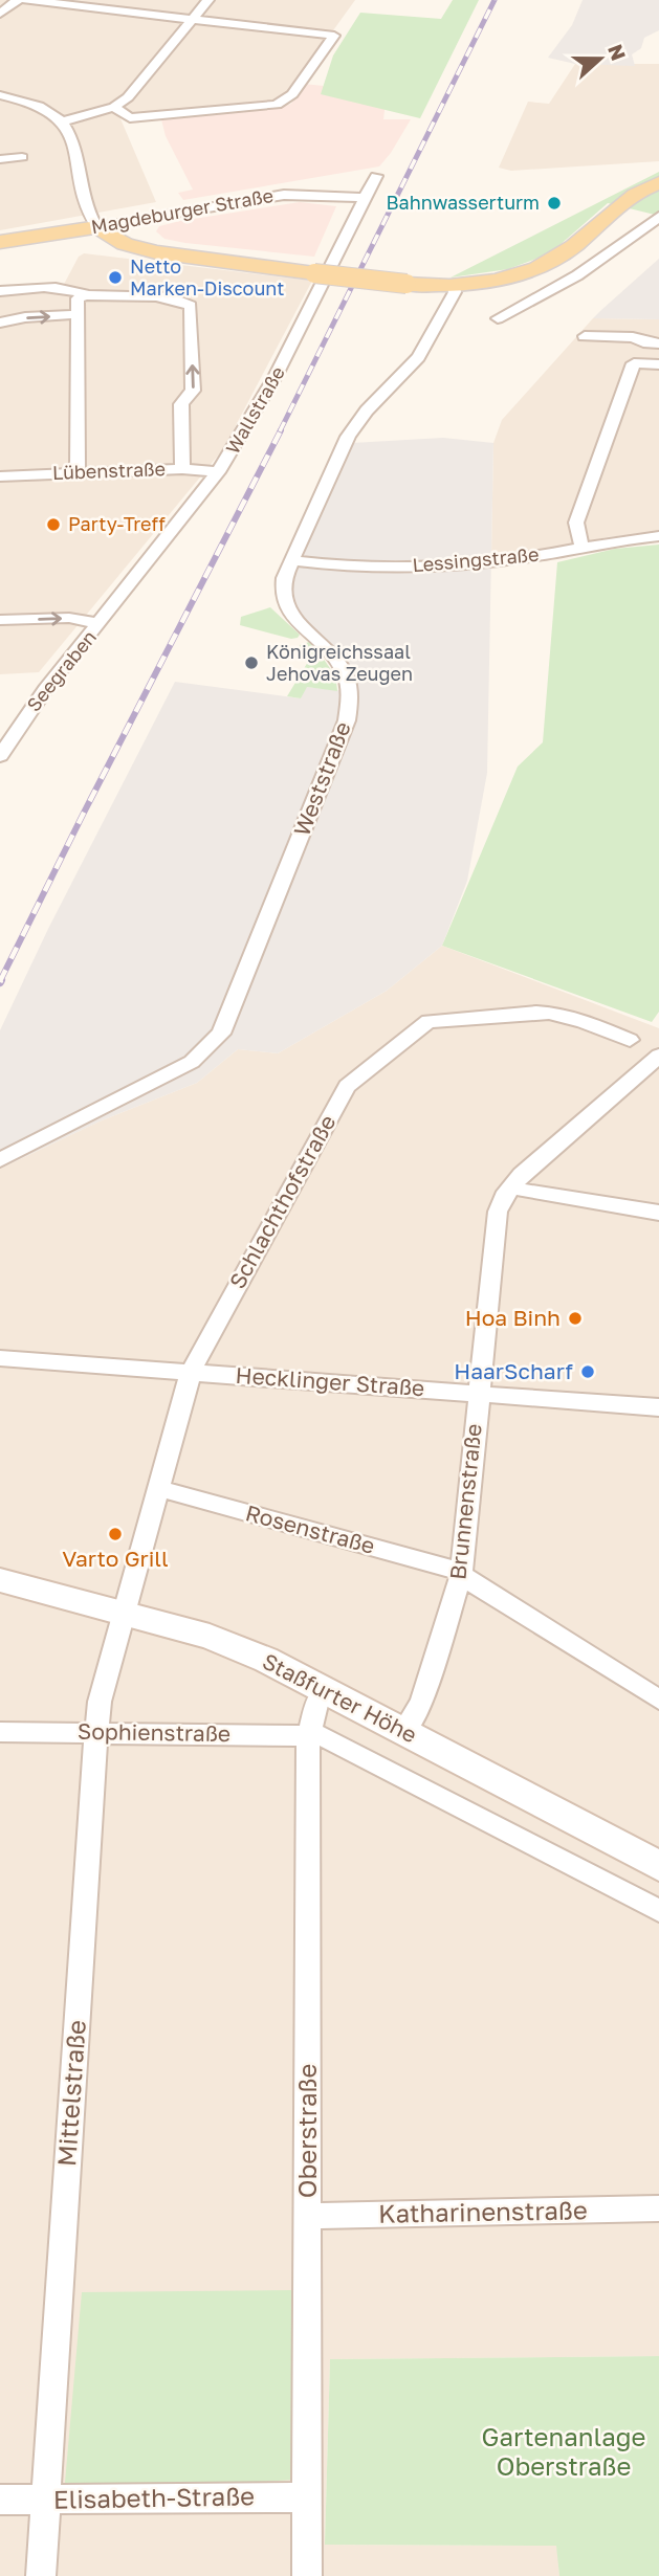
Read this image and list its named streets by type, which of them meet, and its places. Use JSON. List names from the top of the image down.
{
  "streets": {
    "main road": ["Magdeburger Straße", "Staßfurter Höhe"],
    "street": [
      "Wallstraße",
      "Lübenstraße",
      "Lessingstraße",
      "Seegraben",
      "Weststraße",
      "Schlachthofstraße",
      "Hecklinger Straße",
      "Brunnenstraße",
      "Rosenstraße",
      "Sophienstraße",
      "Mittelstraße",
      "Oberstraße",
      "Katharinenstraße",
      "Elisabeth-Straße"
    ]
  },
  "crossings": [
    ["Magdeburger Straße", "Wallstraße"],
    ["Wallstraße", "Lübenstraße"],
    ["Wallstraße", "Seegraben"],
    ["Lessingstraße", "Weststraße"],
    ["Schlachthofstraße", "Hecklinger Straße"],
    ["Schlachthofstraße", "Rosenstraße"],
    ["Schlachthofstraße", "Staßfurter Höhe"],
    ["Schlachthofstraße", "Mittelstraße"],
    ["Hecklinger Straße", "Brunnenstraße"],
    ["Brunnenstraße", "Rosenstraße"],
    ["Brunnenstraße", "Staßfurter Höhe"],
    ["Staßfurter Höhe", "Sophienstraße"],
    ["Staßfurter Höhe", "Mittelstraße"],
    ["Staßfurter Höhe", "Oberstraße"],
    ["Sophienstraße", "Mittelstraße"],
    ["Sophienstraße", "Oberstraße"],
    ["Mittelstraße", "Elisabeth-Straße"],
    ["Oberstraße", "Katharinenstraße"],
    ["Oberstraße", "Elisabeth-Straße"]
  ],
  "parks": ["Gartenanlage Oberstraße"],
  "places": [
    "Bahnwasserturm",
    "Netto Marken-Discount",
    "Party-Treff",
    "Königreichssaal Jehovas Zeugen",
    "Hoa Binh",
    "HaarScharf",
    "Varto Grill"
  ],
  "north": "right"
}
